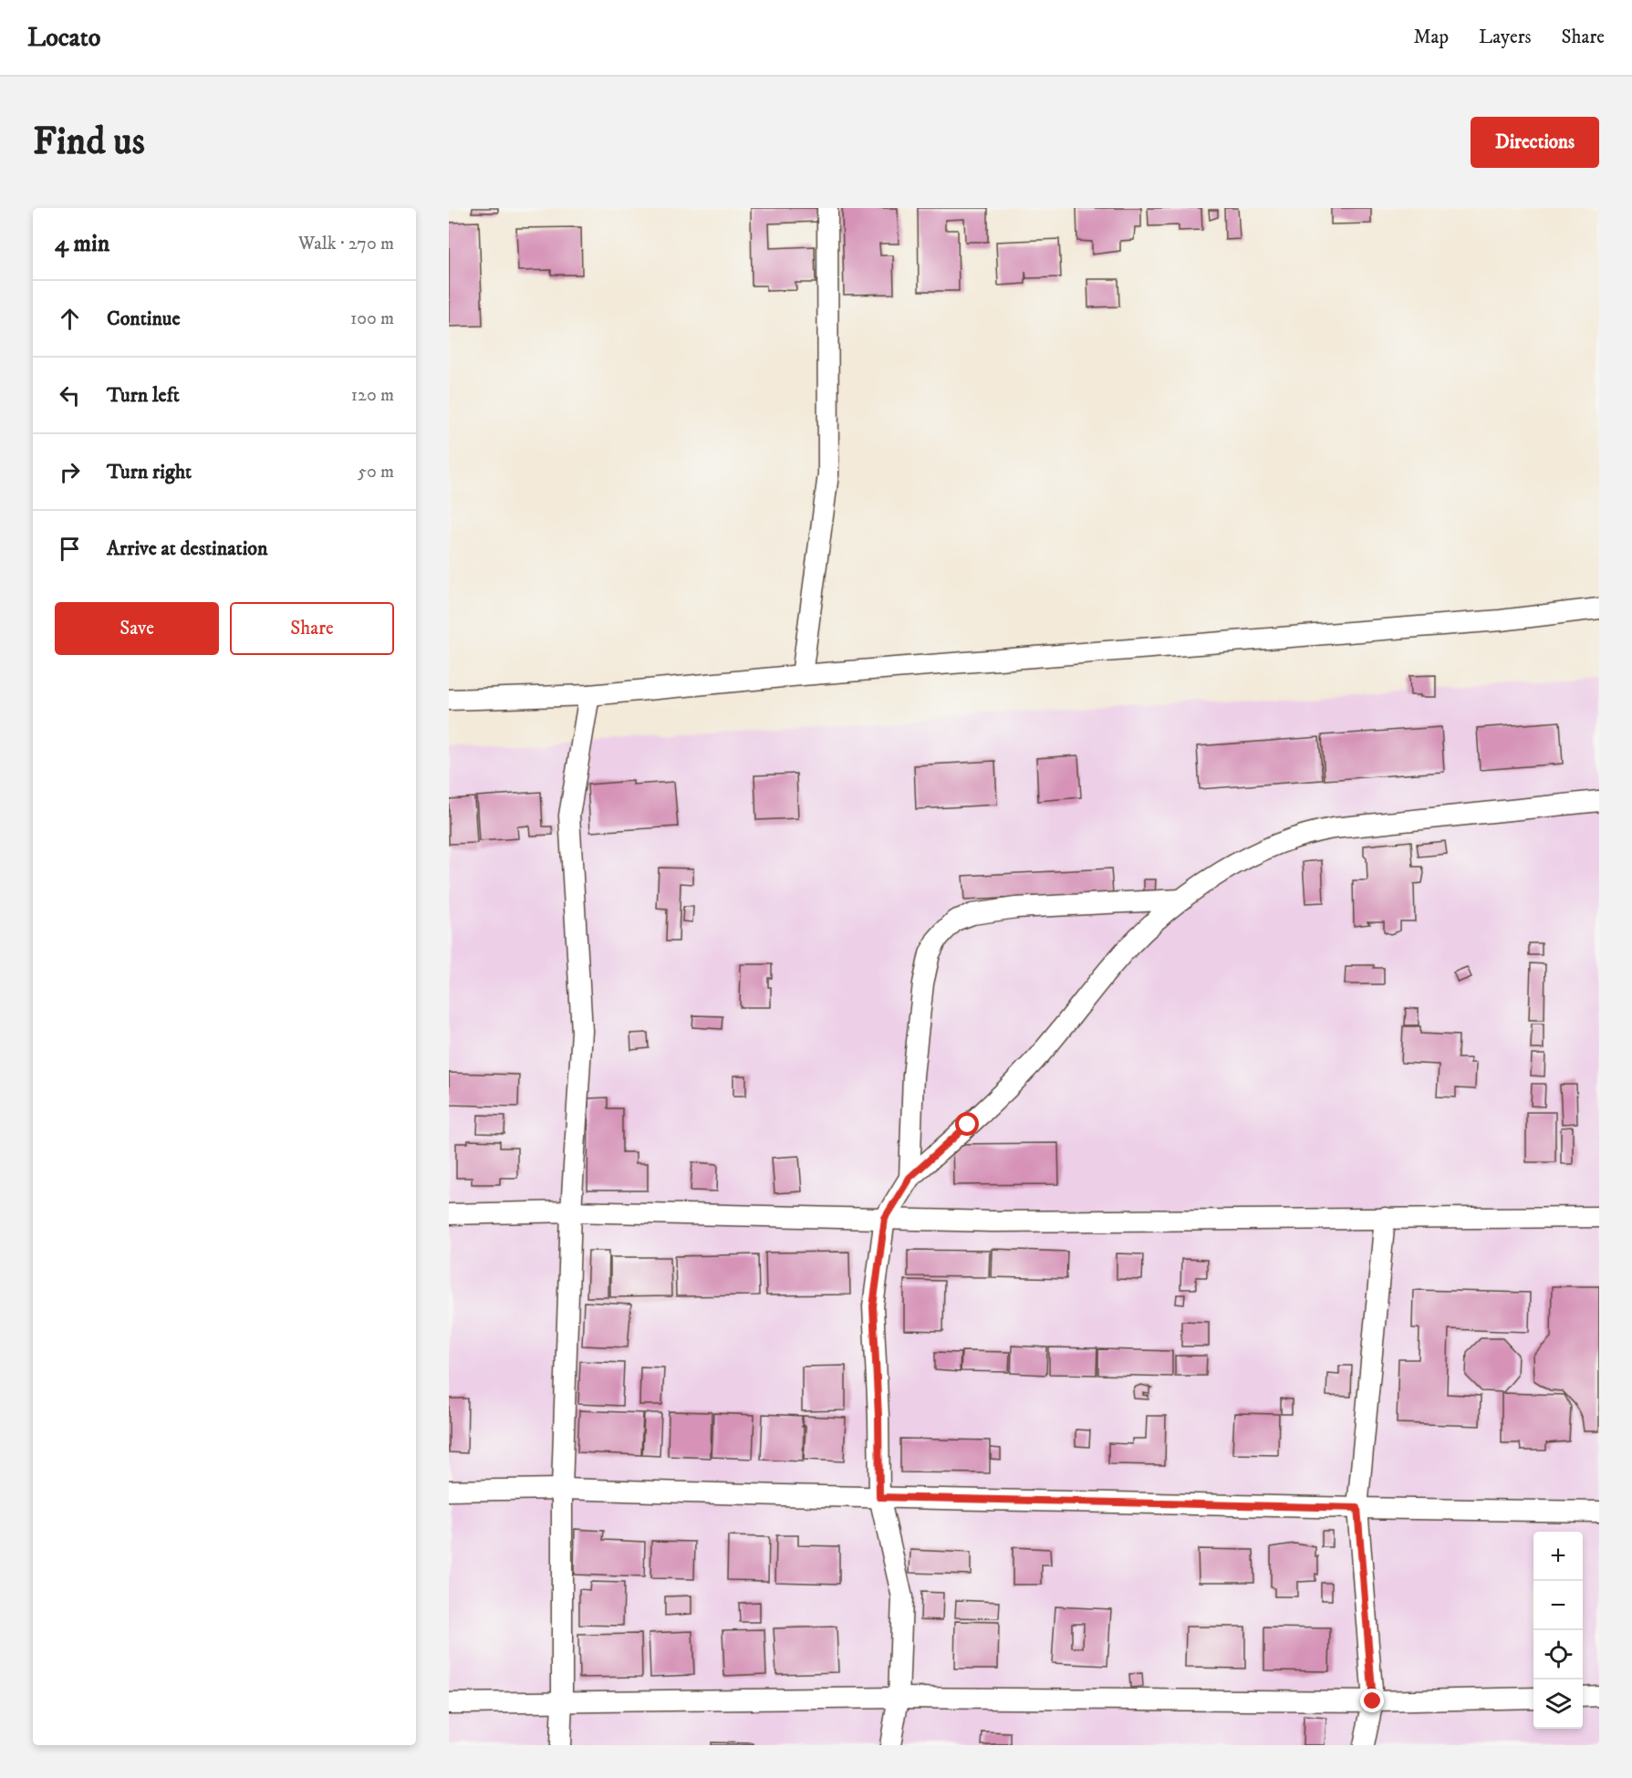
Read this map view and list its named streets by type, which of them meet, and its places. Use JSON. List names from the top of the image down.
{
  "page": {
    "header": "Locato",
    "nav": ["Map", "Layers", "Share"],
    "buttons": [
      "Directions",
      ["Save", "Share"]
    ],
    "title": "Find us",
    "heading": ["4 min", "Walk · 270 m"],
    "list": [
      ["Continue", "100 m"],
      ["Turn left", "120 m"],
      ["Turn right", "50 m"],
      "Arrive at destination"
    ],
    "map_buttons": ["+", "−"]
  }
}
